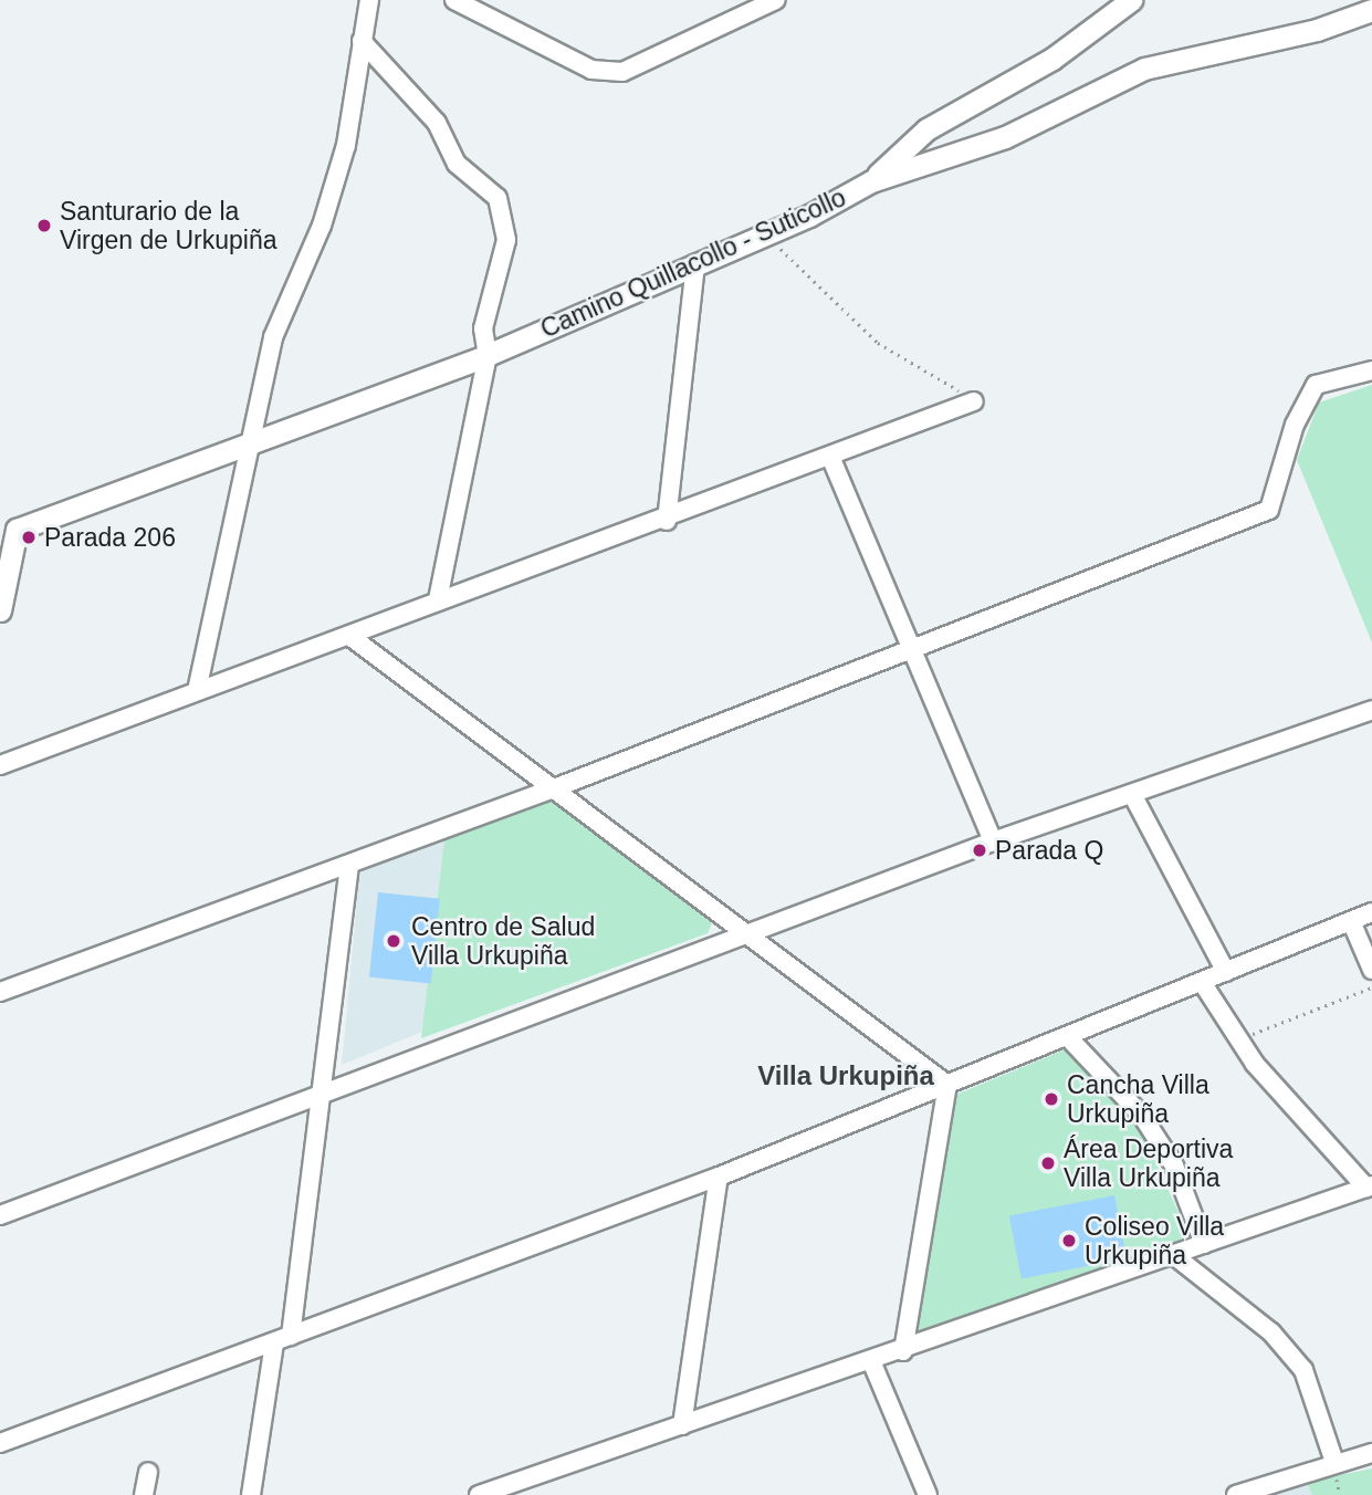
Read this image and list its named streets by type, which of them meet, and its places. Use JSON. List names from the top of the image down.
{
  "streets": {
    "main road": ["Camino Quillacollo - Suticollo"]
  },
  "districts": ["Villa Urkupiña"],
  "places": [
    "Santurario de la Virgen de Urkupiña",
    "Parada 206",
    "Parada Q",
    "Centro de Salud Villa Urkupiña",
    "Cancha Villa Urkupiña",
    "Área Deportiva Villa Urkupiña",
    "Coliseo Villa Urkupiña"
  ]
}
